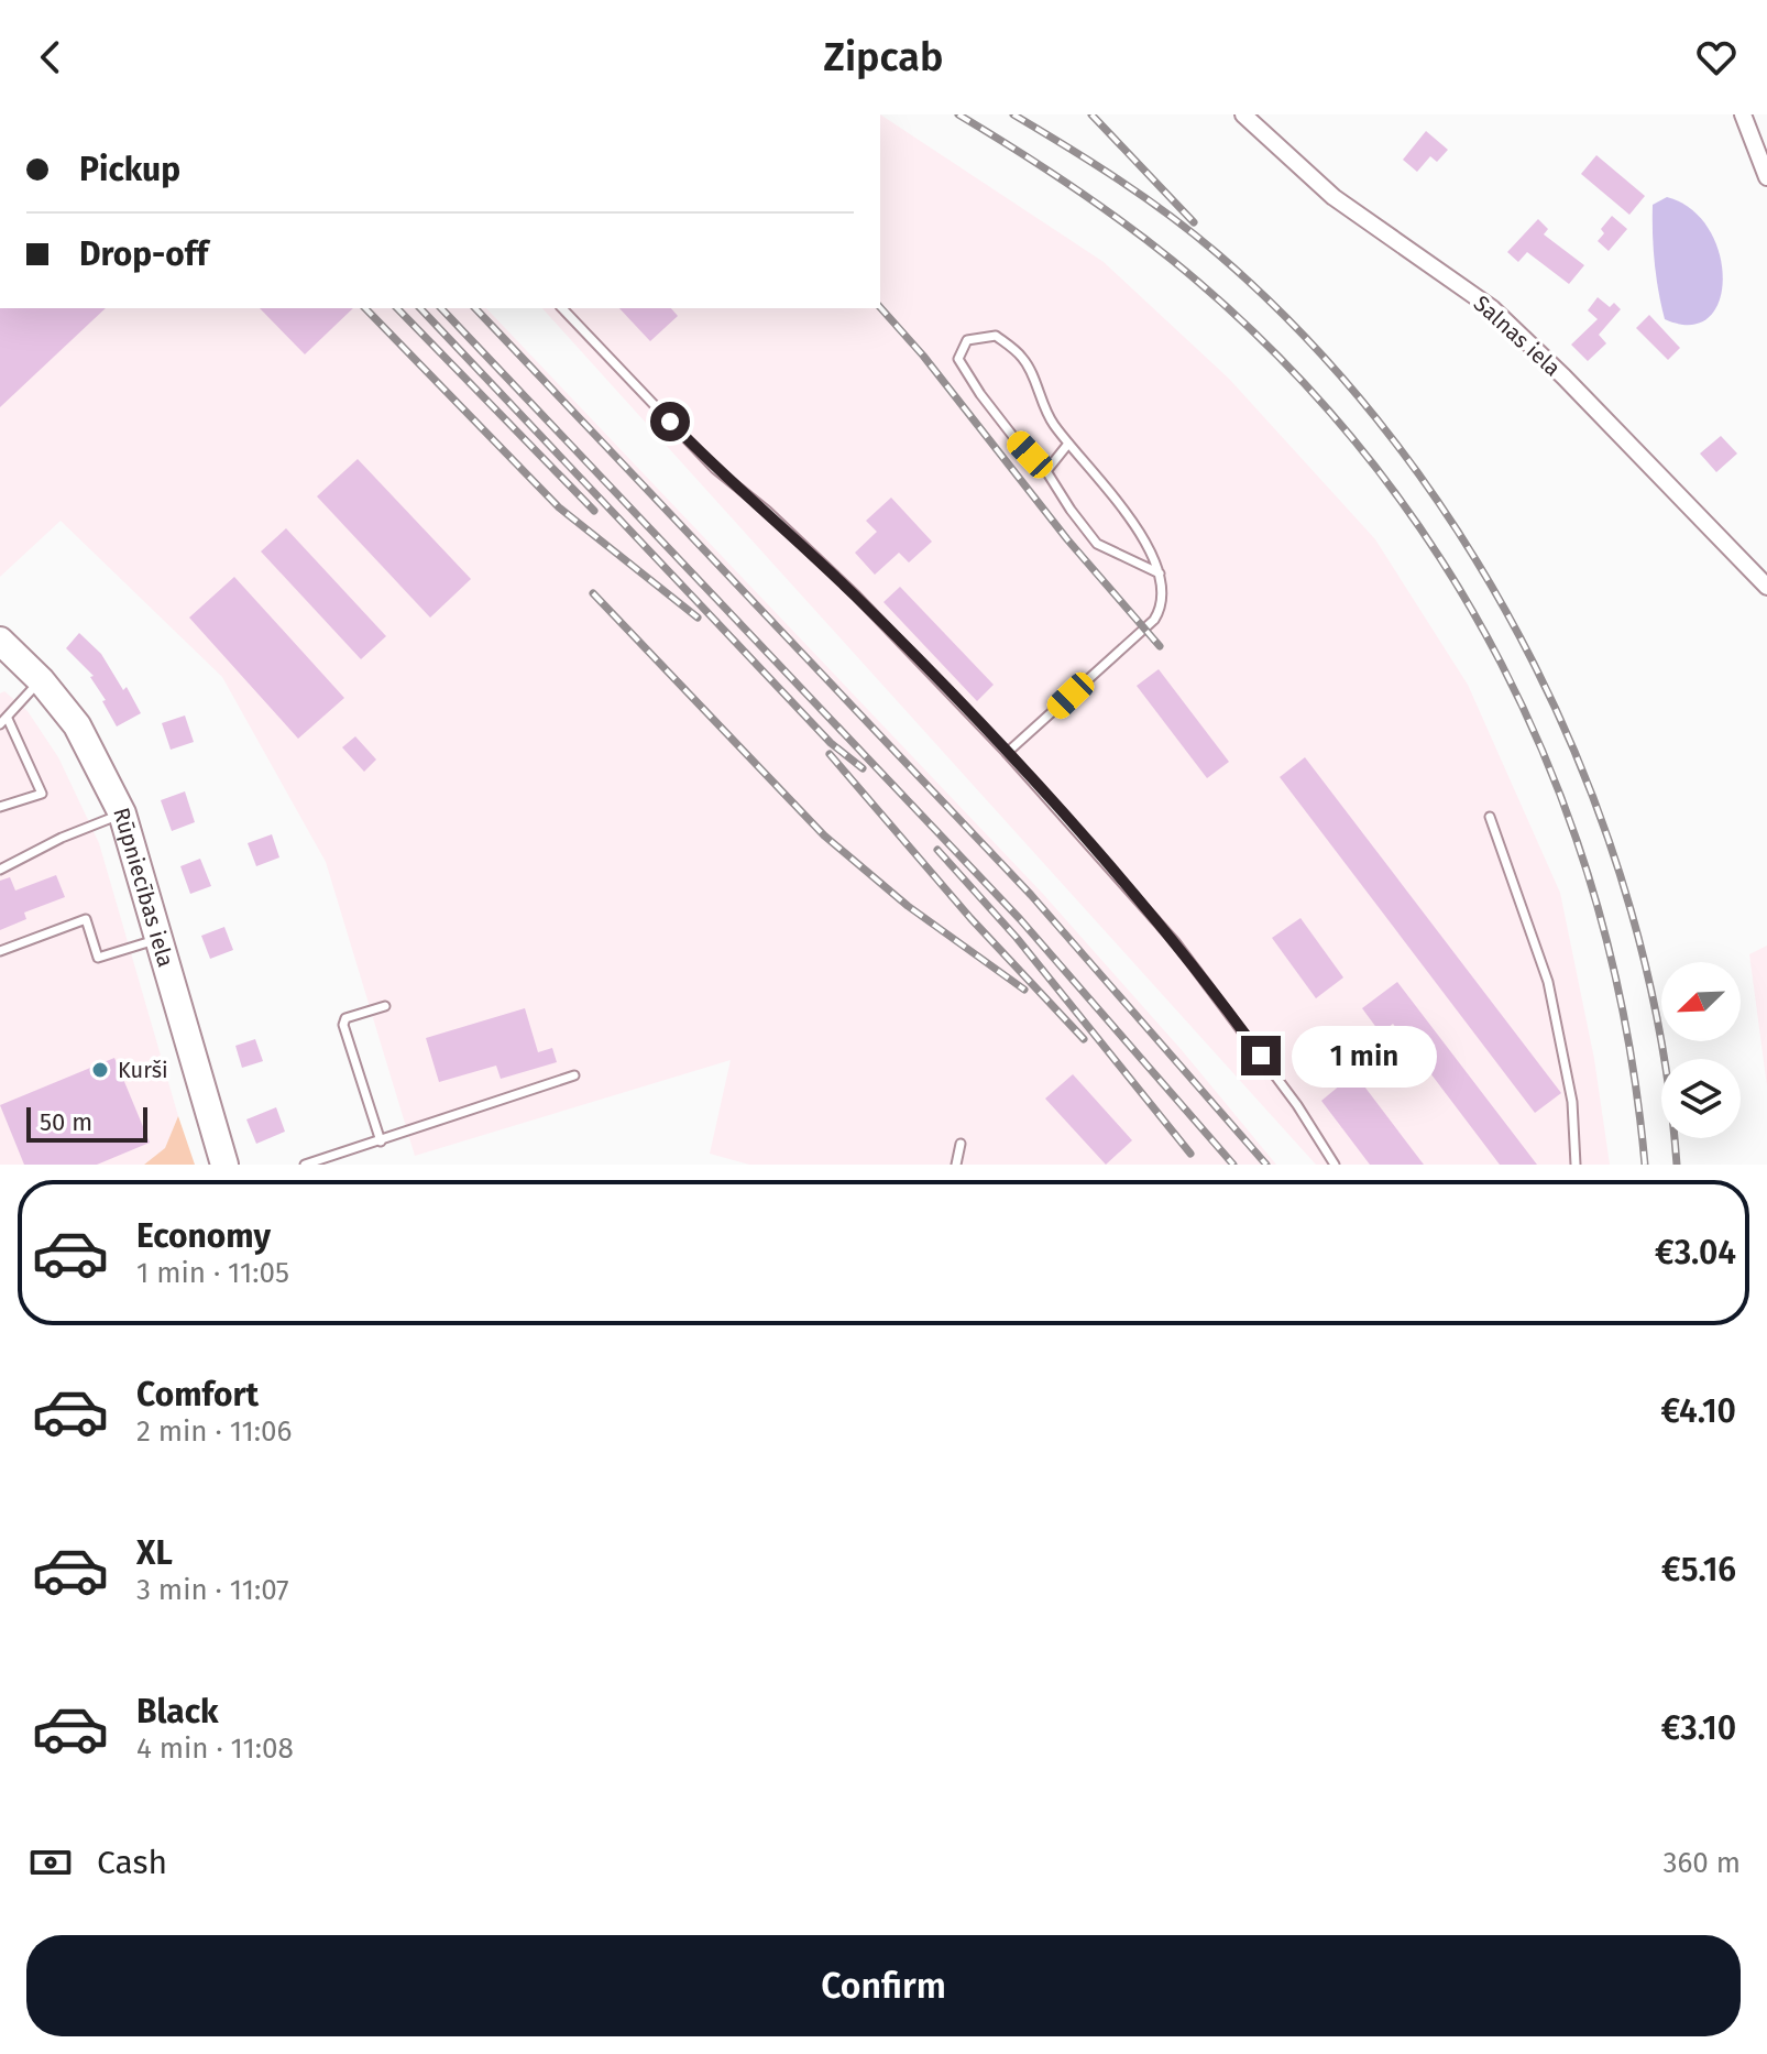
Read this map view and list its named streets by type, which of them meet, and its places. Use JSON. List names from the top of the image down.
{
  "streets": {
    "main road": ["Rūpniecības iela"],
    "street": ["Salnas iela"]
  },
  "places": ["Kurši"],
  "scale_bar": "50 m",
  "north": "bottom left",
  "page": {
    "header": "Zipcab",
    "banner": ["Pickup", "Drop-off"],
    "bubble": "1 min",
    "scale": "50 m",
    "list": [
      {
        "name": "Economy",
        "note": "1 min · 11:05",
        "value": "€3.04"
      },
      {
        "name": "Comfort",
        "note": "2 min · 11:06",
        "value": "€4.10"
      },
      {
        "name": "XL",
        "note": "3 min · 11:07",
        "value": "€5.16"
      },
      {
        "name": "Black",
        "note": "4 min · 11:08",
        "value": "€3.10"
      }
    ],
    "pay": ["Cash", "360 m"],
    "buttons": "Confirm"
  }
}
